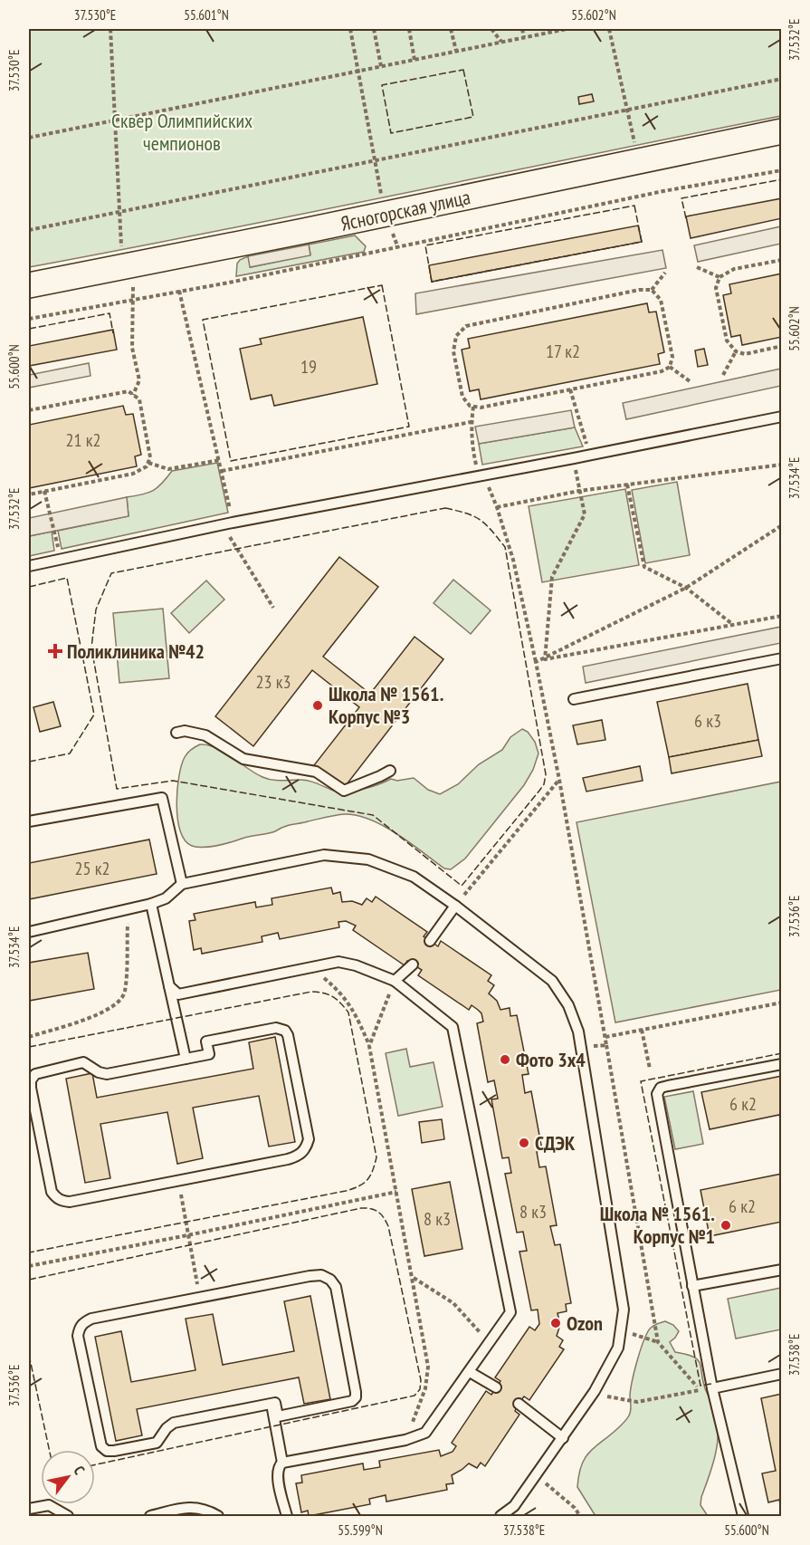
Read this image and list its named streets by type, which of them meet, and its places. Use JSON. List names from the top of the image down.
{
  "streets": {
    "main road": ["Ясногорская улица"]
  },
  "parks": ["Сквер Олимпийских чемпионов"],
  "places": {
    "health": ["Поликлиника №42"],
    "other": [
      "Школа № 1561. Корпус №3",
      "Фото 3х4",
      "СДЭК",
      "Школа № 1561. Корпус №1",
      "Ozon"
    ]
  },
  "house_numbers": [
    "17 к2",
    "19",
    "21 к2",
    "23 к3",
    "6 к3",
    "25 к2",
    "6 к2",
    "6 к2",
    "8 к3",
    "8 к3"
  ],
  "north": "top right",
  "coordinates": [
    "37.530°E",
    "55.601°N",
    "55.602°N",
    "37.532°E",
    "55.600°N",
    "37.534°E",
    "37.536°E",
    "37.538°E",
    "55.599°N"
  ]
}
